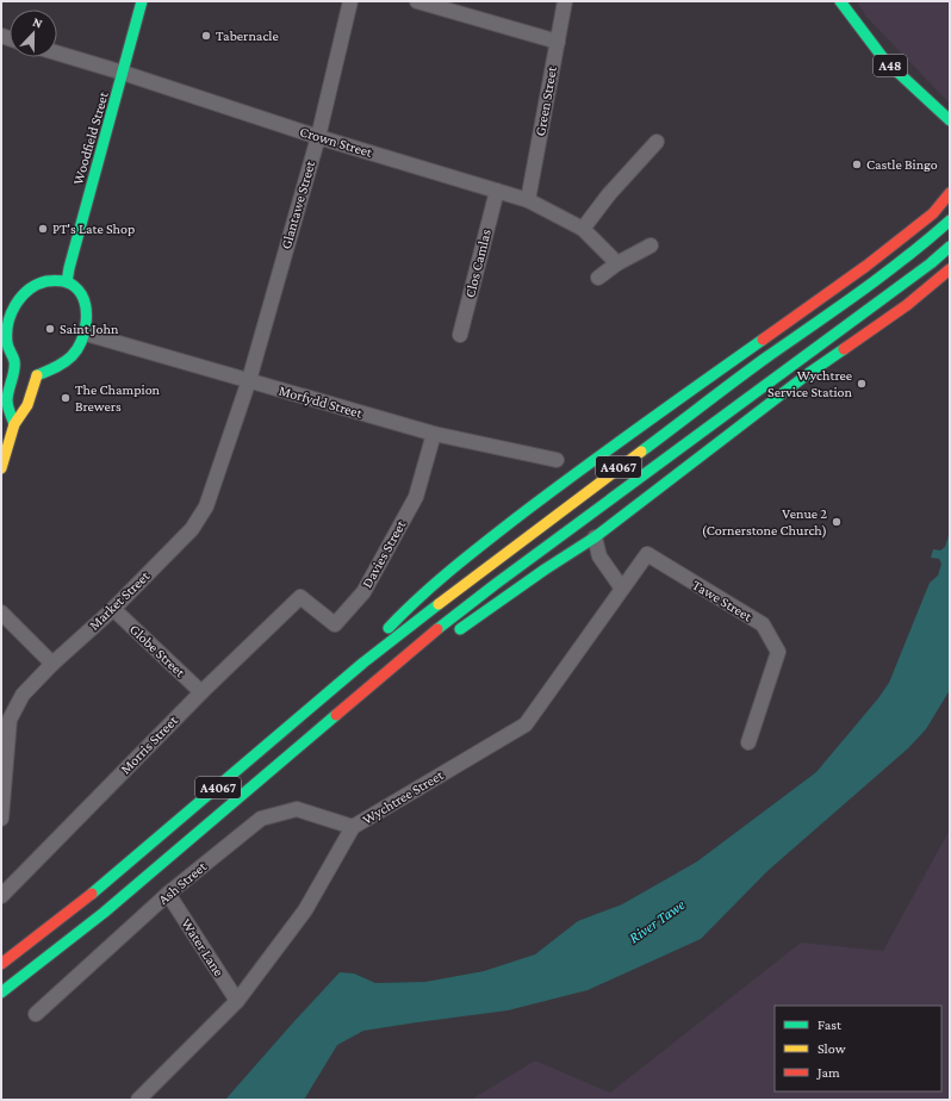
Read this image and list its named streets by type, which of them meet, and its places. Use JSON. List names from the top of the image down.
{
  "streets": {
    "main road": ["A48", "Woodfield Street", "A4067"],
    "street": [
      "Green Street",
      "Crown Street",
      "Glantawe Street",
      "Clos Camlas",
      "Morfydd Street",
      "Davies Street",
      "Market Street",
      "Tawe Street",
      "Globe Street",
      "Morris Street",
      "Wychtree Street",
      "Ash Street",
      "Water Lane"
    ]
  },
  "crossings": [
    ["Green Street", "Crown Street"],
    ["Woodfield Street", "Crown Street"],
    ["Woodfield Street", "Morfydd Street"],
    ["Crown Street", "Glantawe Street"],
    ["Crown Street", "Clos Camlas"],
    ["Glantawe Street", "Morfydd Street"],
    ["Glantawe Street", "Market Street"],
    ["Morfydd Street", "Davies Street"],
    ["Morfydd Street", "Market Street"],
    ["Davies Street", "Morris Street"],
    ["Market Street", "Globe Street"],
    ["Tawe Street", "Wychtree Street"],
    ["Globe Street", "Morris Street"],
    ["Wychtree Street", "Ash Street"],
    ["Wychtree Street", "Water Lane"],
    ["Ash Street", "Water Lane"]
  ],
  "water": ["River Tawe"],
  "places": [
    "Tabernacle",
    "Castle Bingo",
    "PT's Late Shop",
    "Saint John",
    "Wychtree Service Station",
    "The Champion Brewers",
    "Venue 2 (Cornerstone Church)"
  ],
  "legend": ["Fast", "Slow", "Jam"],
  "north": "top"
}
